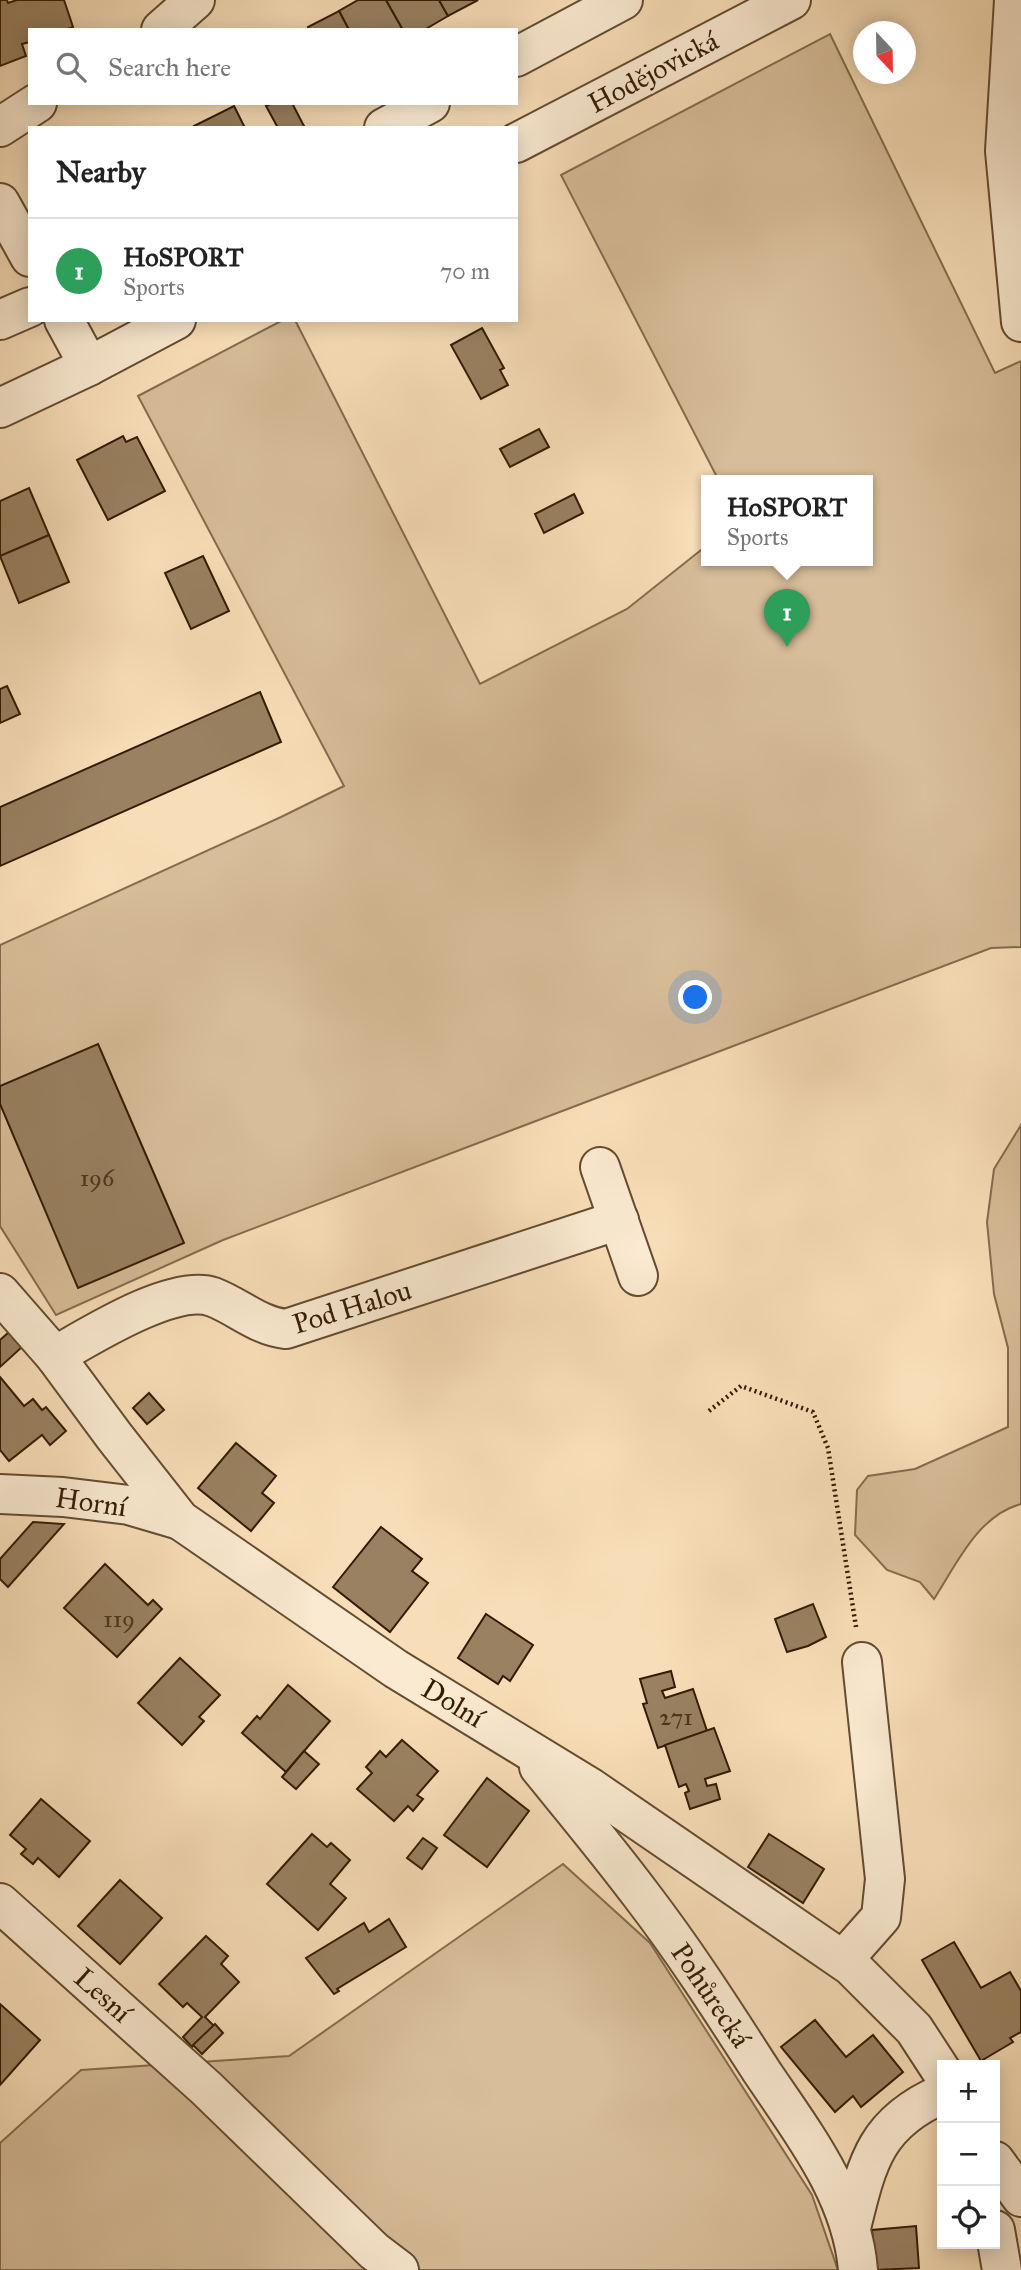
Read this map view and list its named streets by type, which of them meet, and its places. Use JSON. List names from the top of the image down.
{
  "streets": {
    "street": [
      "Hodějovická",
      "Pod Halou",
      "Horní",
      "Dolní",
      "Lesní",
      "Pohůrecká"
    ]
  },
  "crossings": [
    ["Pod Halou", "Dolní"],
    ["Horní", "Dolní"],
    ["Dolní", "Pohůrecká"]
  ],
  "house_numbers": ["196", "119", "271"],
  "north": "bottom",
  "page": {
    "search": "Search here",
    "heading": "Nearby",
    "list": [
      {
        "mark": "1",
        "name": "HoSPORT",
        "note": "Sports",
        "value": "70 m"
      }
    ],
    "popup": ["HoSPORT", "Sports"],
    "pins": "1",
    "map_buttons": ["+", "−"]
  }
}
